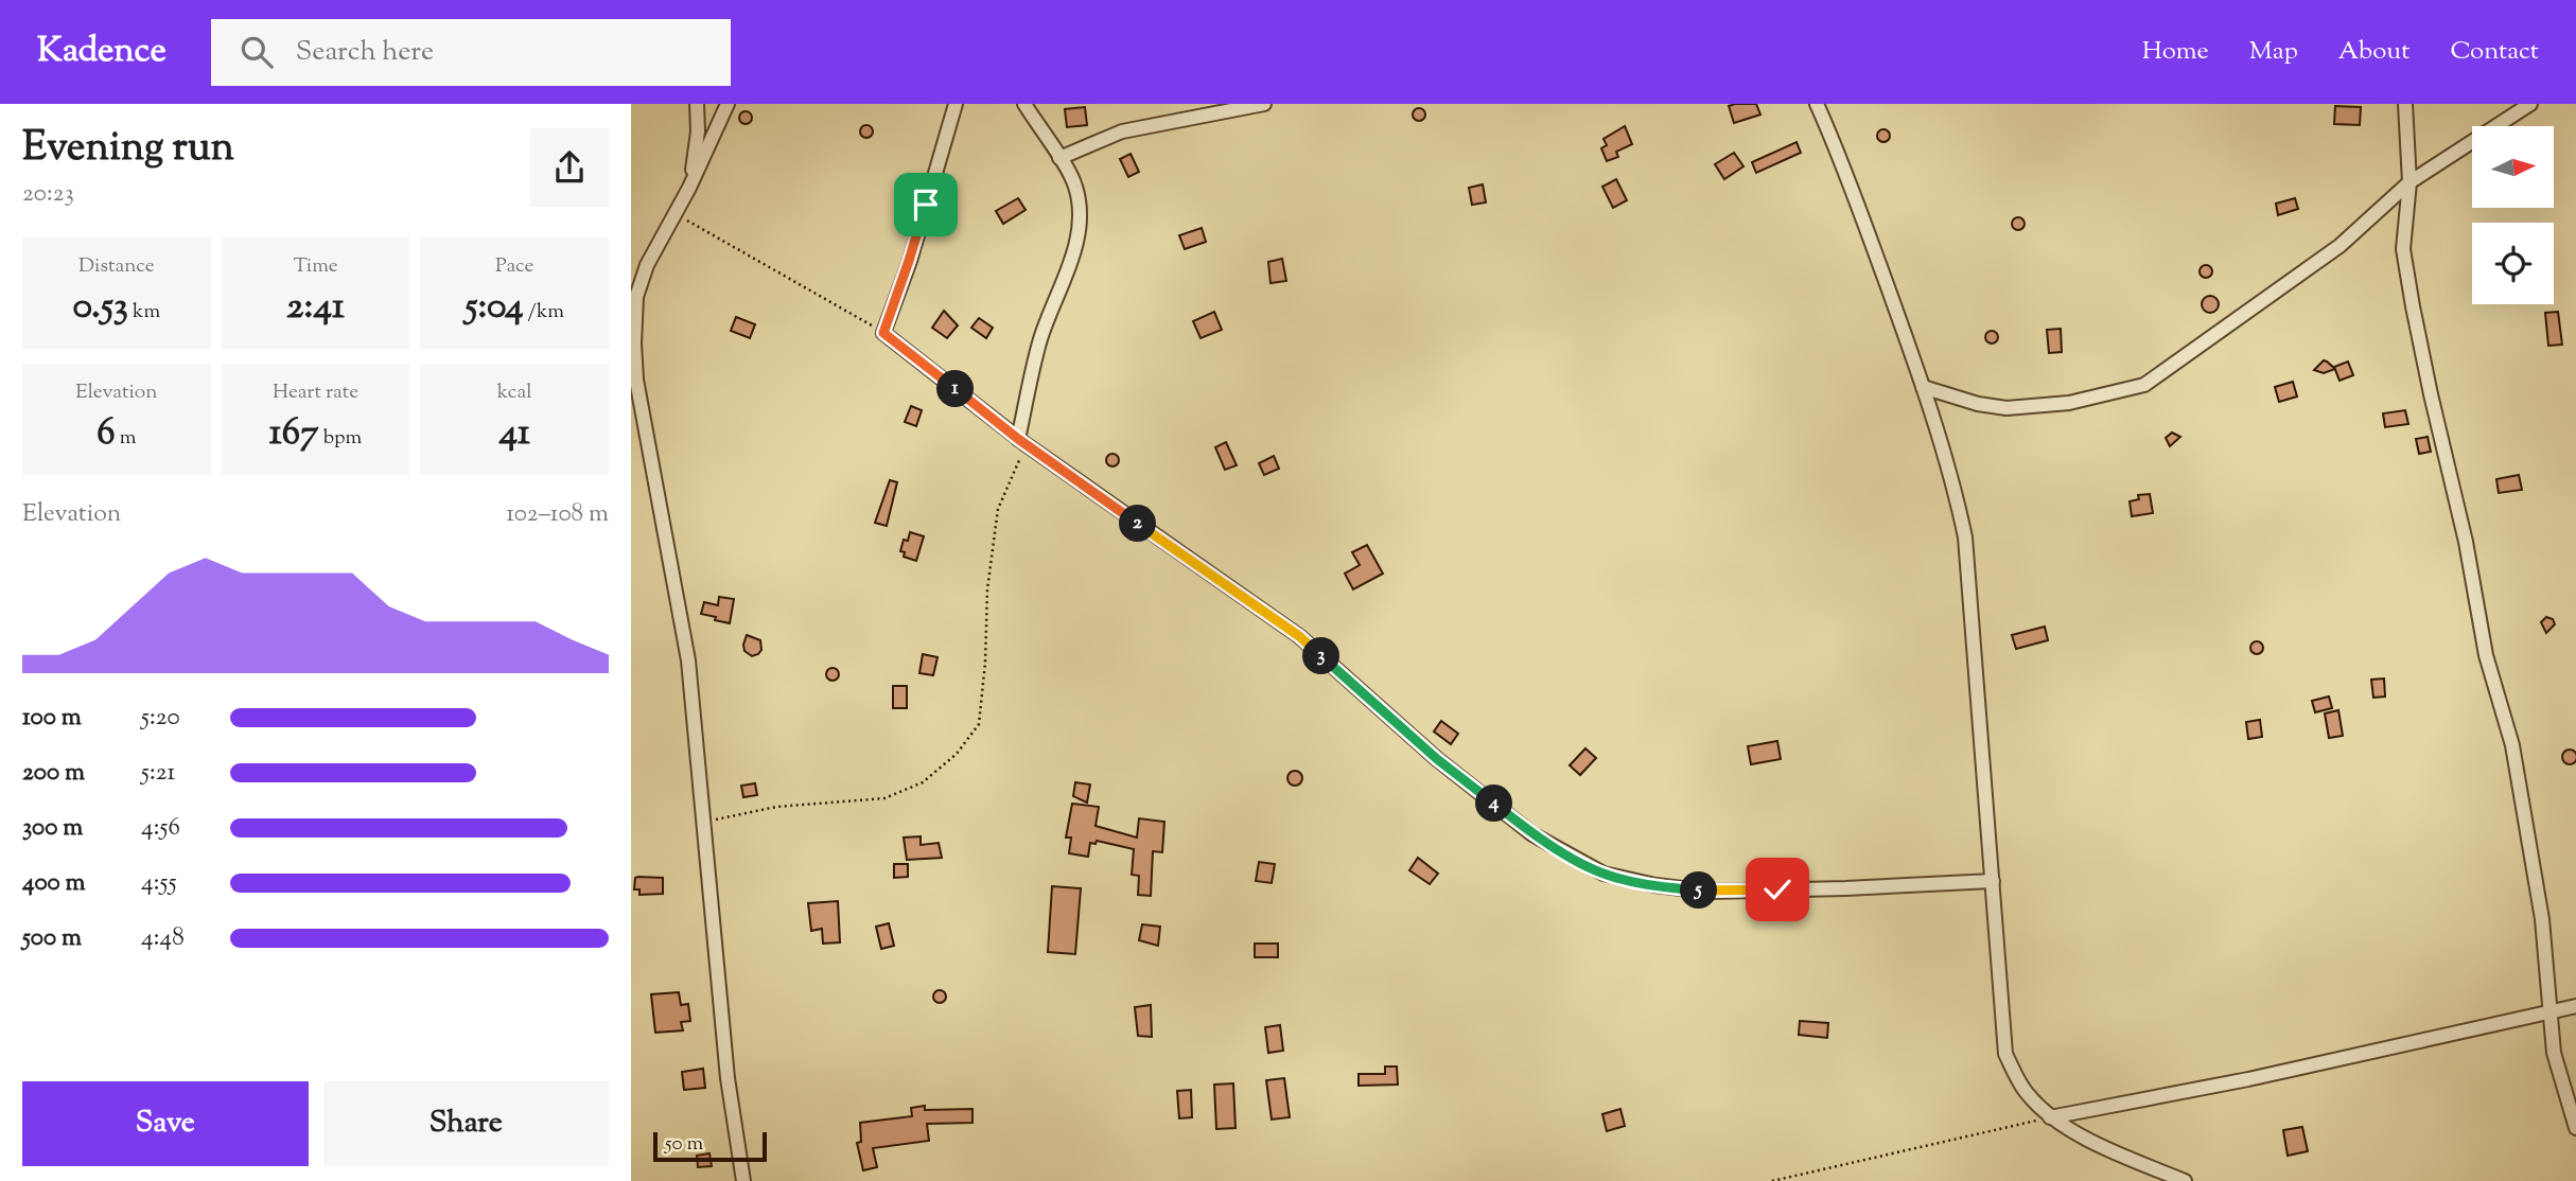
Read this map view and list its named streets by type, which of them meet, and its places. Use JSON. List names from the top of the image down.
{
  "scale_bar": "50 m",
  "north": "right",
  "page": {
    "header": "Kadence",
    "search": "Search here",
    "nav": [
      "Home",
      "Map",
      "About",
      "Contact"
    ],
    "heading": ["Evening run", "20:23"],
    "stats": [
      ["Distance", "0.53 km"],
      ["Time", "2:41"],
      ["Pace", "5:04 /km"],
      ["Elevation", "6 m"],
      ["Heart rate", "167 bpm"],
      ["kcal", "41"]
    ],
    "pins": [
      "1",
      "2",
      "3",
      "4",
      "5"
    ],
    "chart": ["Elevation", "102–108 m"],
    "list": [
      {
        "name": "100 m",
        "note": "5:20"
      },
      {
        "name": "200 m",
        "note": "5:21"
      },
      {
        "name": "300 m",
        "note": "4:56"
      },
      {
        "name": "400 m",
        "note": "4:55"
      },
      {
        "name": "500 m",
        "note": "4:48"
      }
    ],
    "buttons": ["Save", "Share"],
    "scale": "50 m"
  }
}
